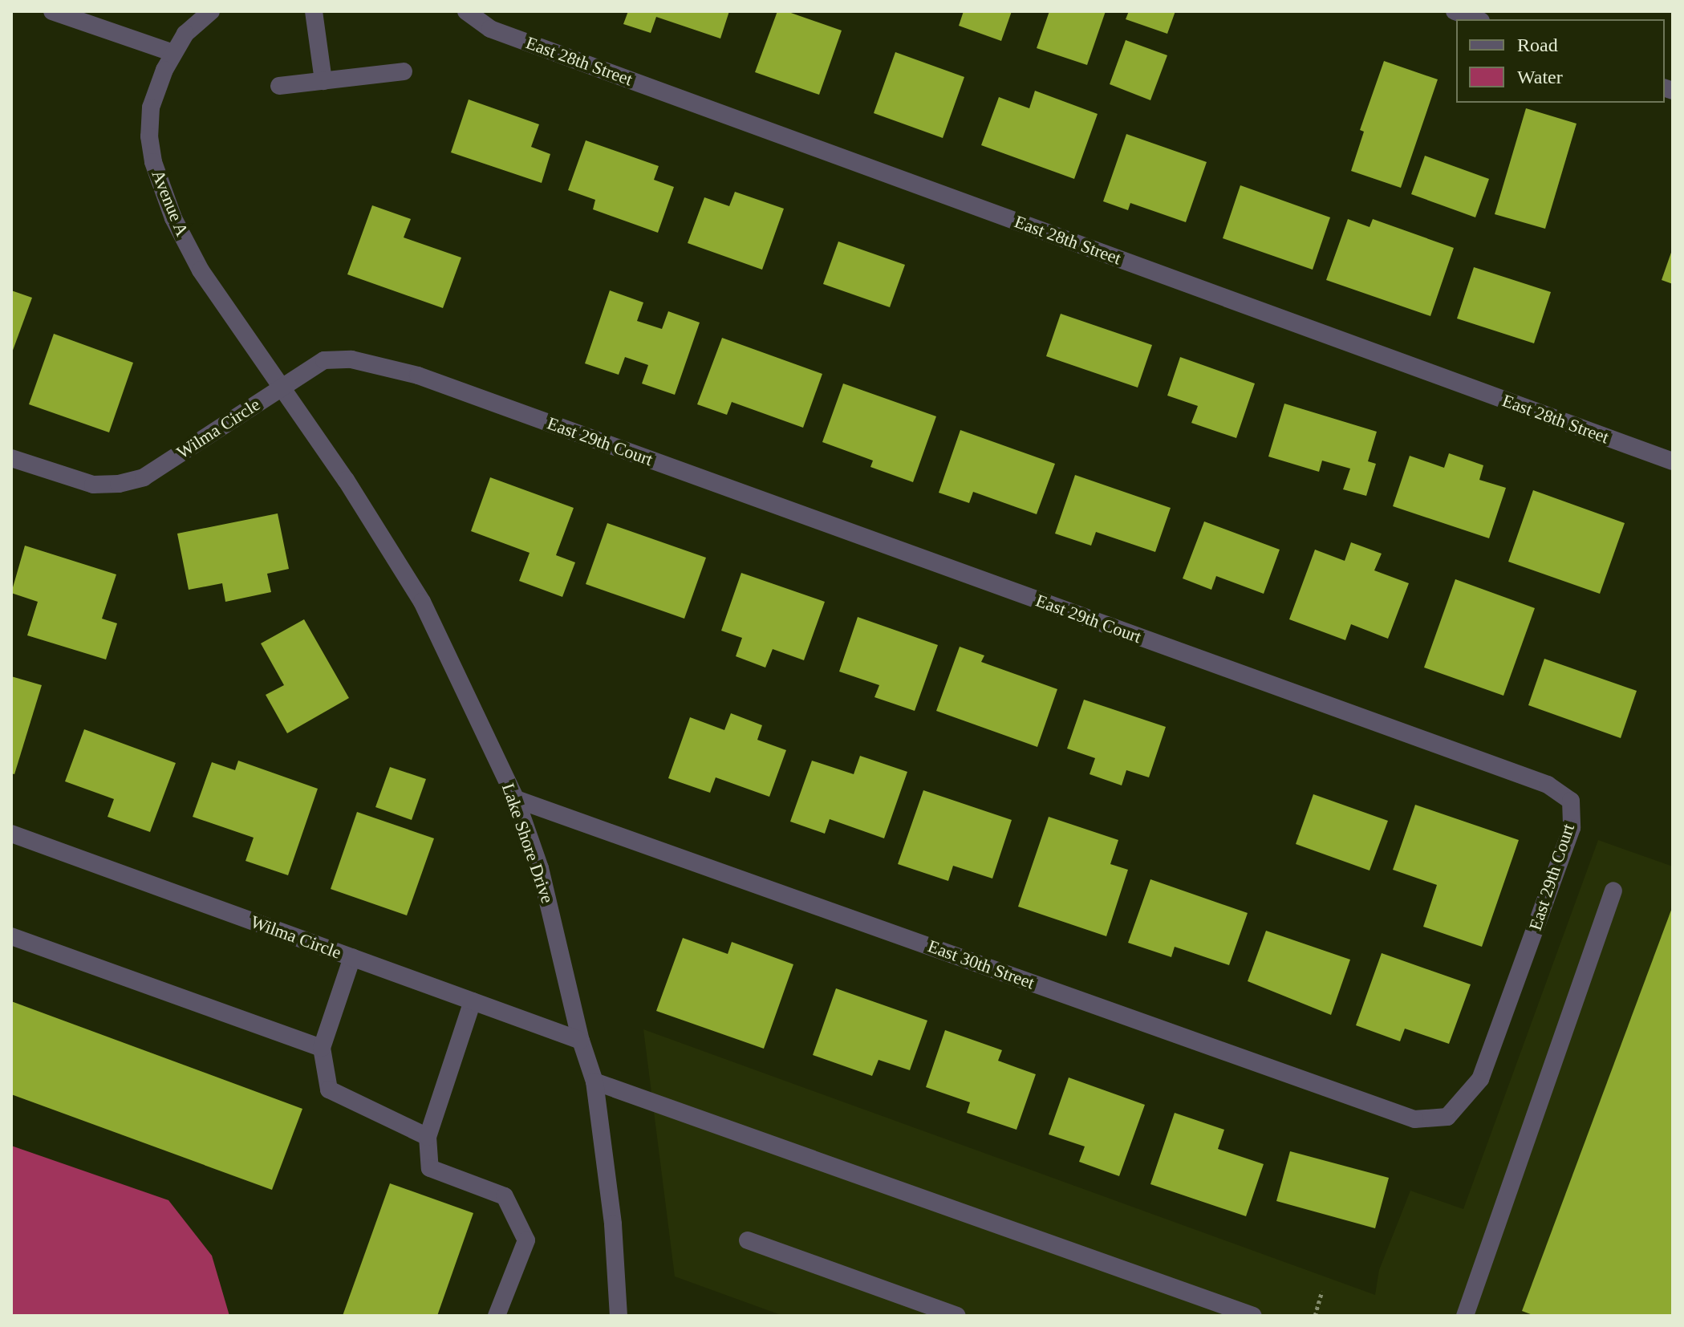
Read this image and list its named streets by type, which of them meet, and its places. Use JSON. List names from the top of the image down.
{
  "streets": {
    "street": [
      "East 28th Street",
      "Avenue A",
      "Wilma Circle",
      "East 29th Court",
      "Lake Shore Drive",
      "East 30th Street"
    ]
  },
  "crossings": [
    ["Avenue A", "Wilma Circle"],
    ["Avenue A", "East 29th Court"],
    ["Avenue A", "Lake Shore Drive"],
    ["Wilma Circle", "East 29th Court"],
    ["Wilma Circle", "Lake Shore Drive"],
    ["East 29th Court", "Lake Shore Drive"],
    ["East 29th Court", "East 30th Street"],
    ["Lake Shore Drive", "East 30th Street"]
  ],
  "legend": ["Road", "Water"]
}
